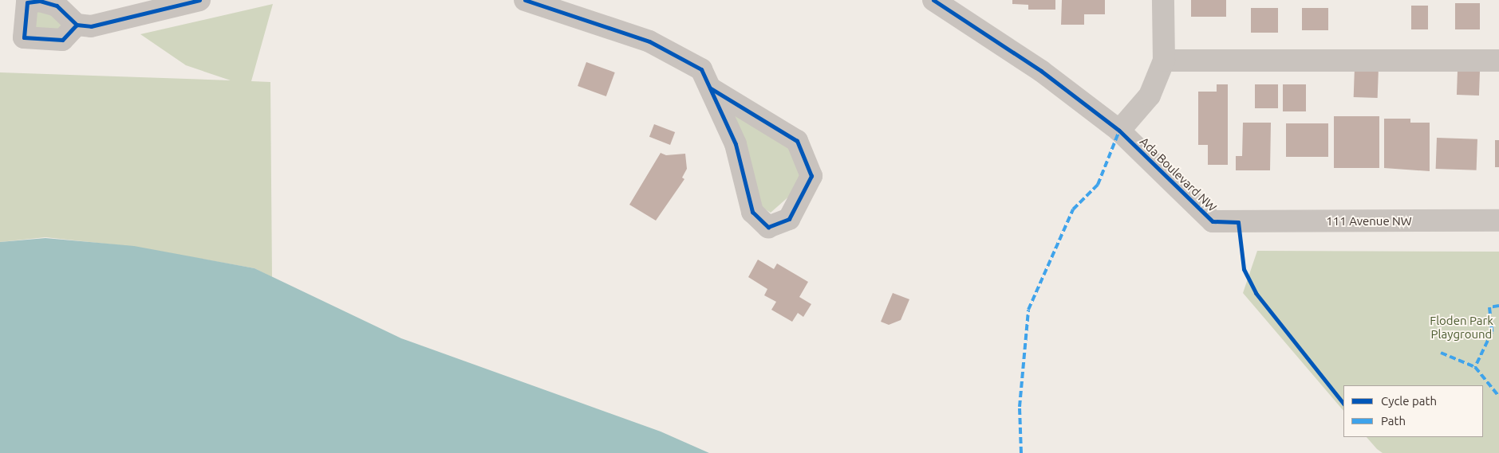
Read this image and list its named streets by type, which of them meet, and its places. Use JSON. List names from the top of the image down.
{
  "streets": {
    "street": ["Ada Boulevard NW", "111 Avenue NW"]
  },
  "crossings": [
    ["Ada Boulevard NW", "111 Avenue NW"]
  ],
  "parks": ["Floden Park Playground"],
  "legend": ["Cycle path", "Path"]
}
